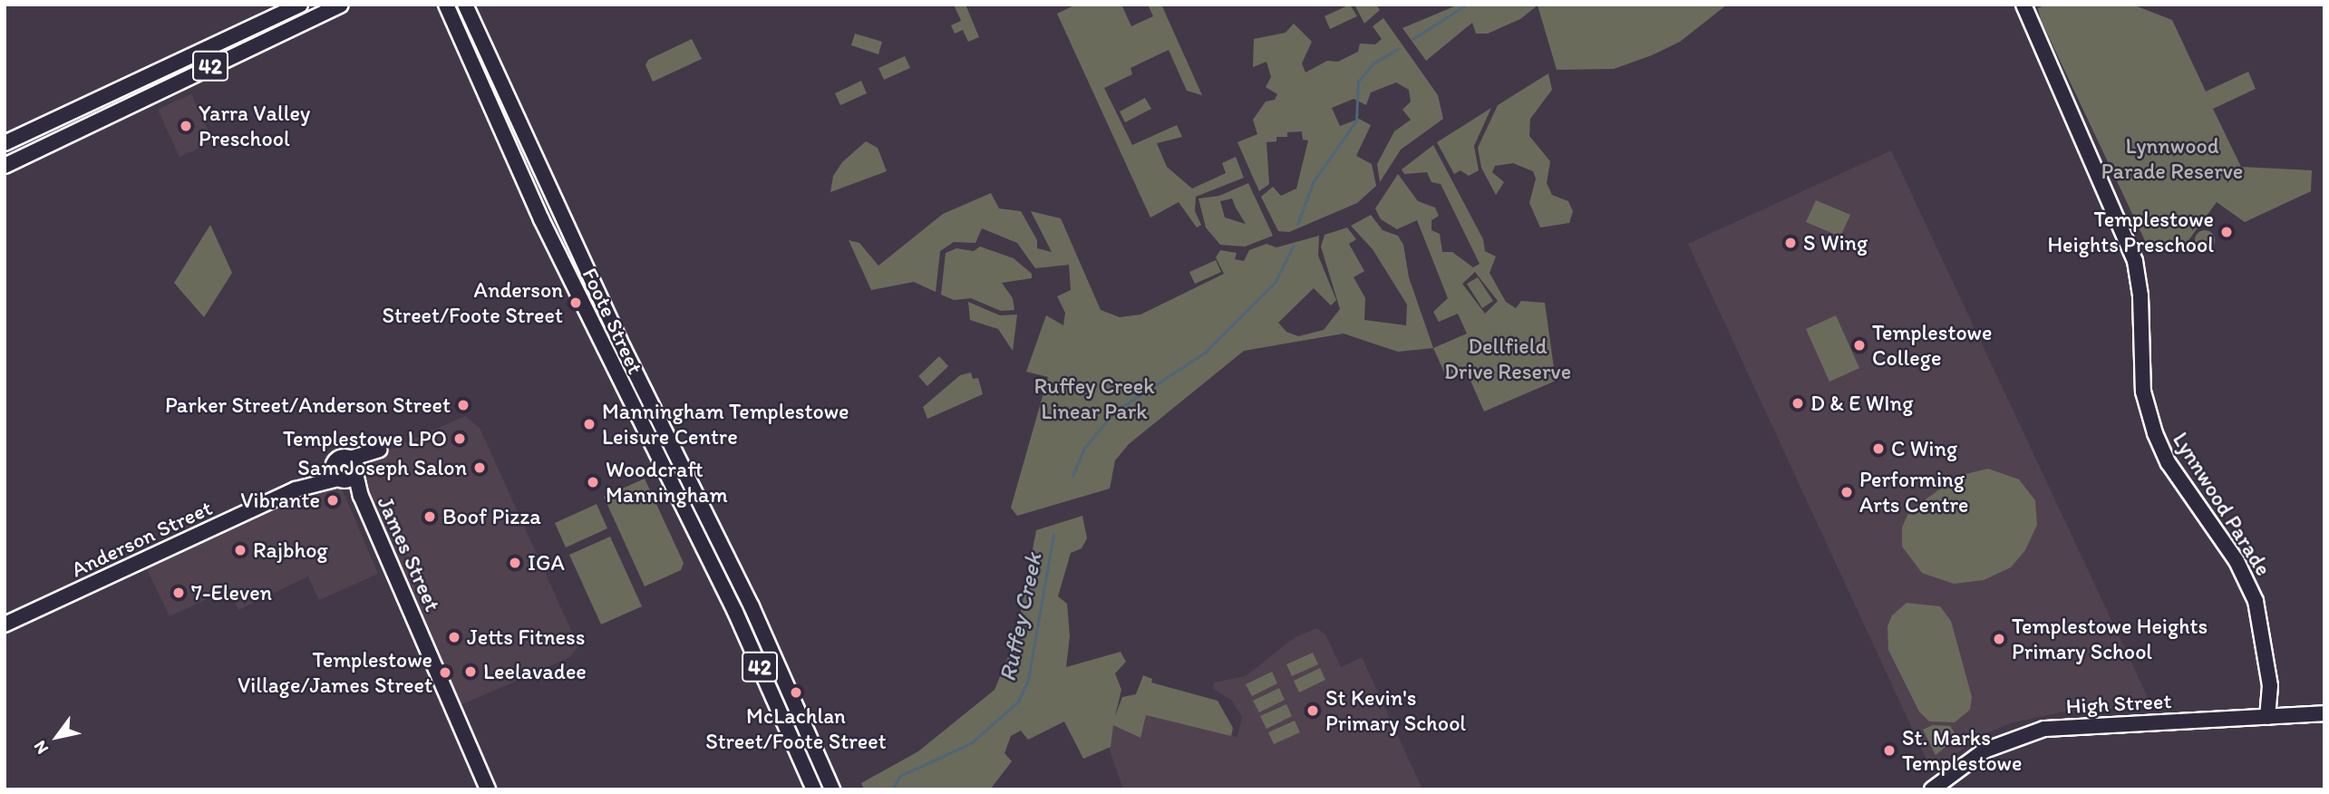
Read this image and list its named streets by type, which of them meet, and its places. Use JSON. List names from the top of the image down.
{
  "streets": {
    "main road": [
      "42",
      "Foote Street",
      "Lynnwood Parade",
      "Anderson Street",
      "James Street",
      "High Street"
    ]
  },
  "crossings": [
    ["Lynnwood Parade", "High Street"],
    ["Anderson Street", "James Street"]
  ],
  "water": ["Ruffey Creek"],
  "parks": ["Lynnwood Parade Reserve", "Dellfield Drive Reserve", "Ruffey Creek Linear Park"],
  "places": [
    "Yarra Valley Preschool",
    "Templestowe Heights Preschool",
    "S Wing",
    "Anderson Street/Foote Street",
    "Templestowe College",
    "D & E WIng",
    "Parker Street/Anderson Street",
    "Manningham Templestowe Leisure Centre",
    "Templestowe LPO",
    "C Wing",
    "Sam Joseph Salon",
    "Woodcraft Manningham",
    "Performing Arts Centre",
    "Vibrante",
    "Boof Pizza",
    "Rajbhog",
    "IGA",
    "7-Eleven",
    "Jetts Fitness",
    "Templestowe Heights Primary School",
    "Leelavadee",
    "Templestowe Village/James Street",
    "McLachlan Street/Foote Street",
    "St Kevin's Primary School",
    "St. Marks Templestowe"
  ],
  "north": "bottom left"
}
